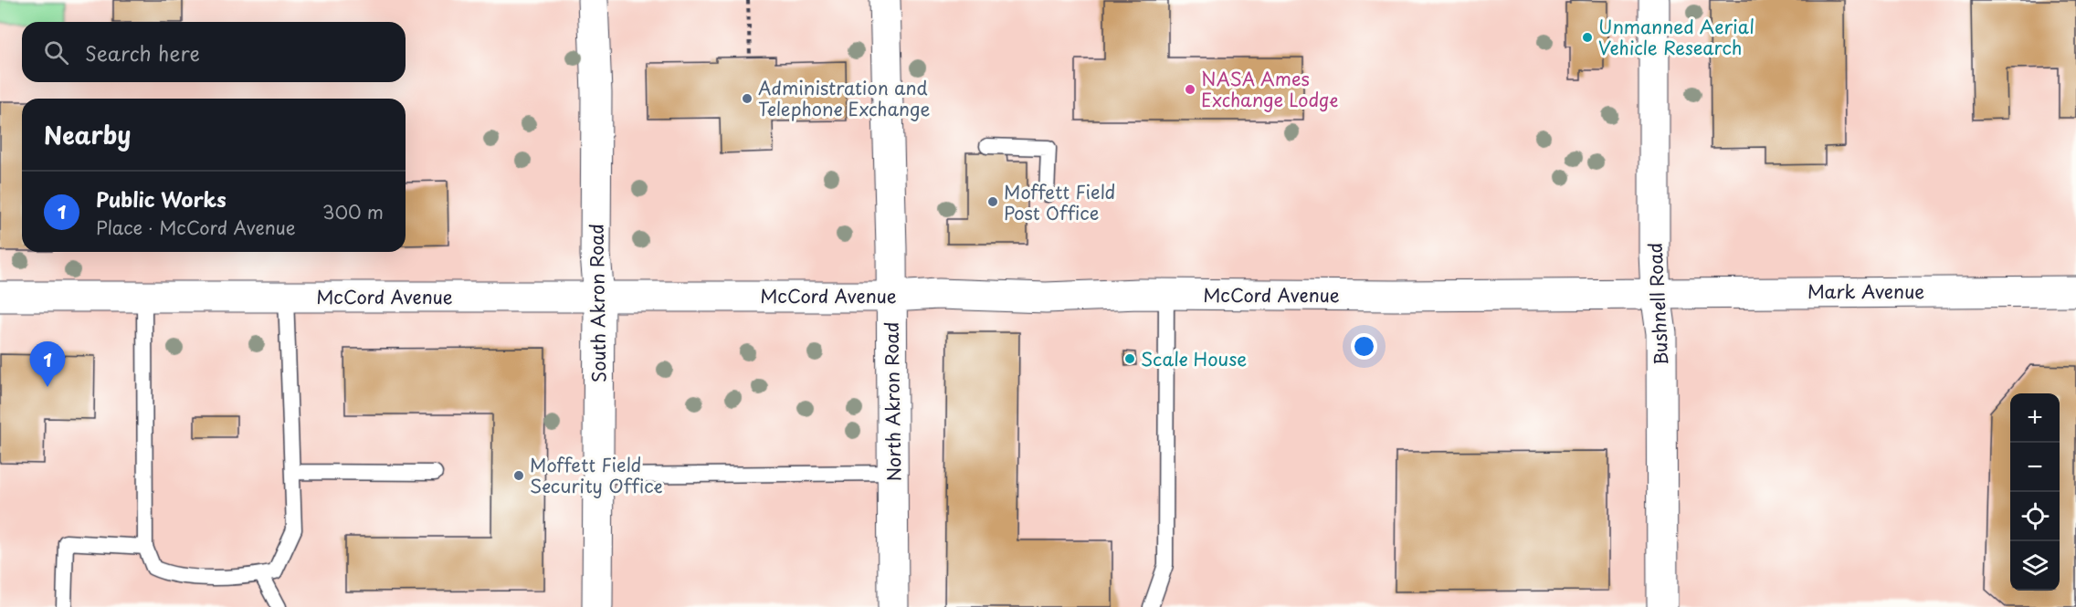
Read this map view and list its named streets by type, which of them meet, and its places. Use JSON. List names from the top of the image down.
{
  "streets": {
    "street": [
      "Mark Avenue",
      "McCord Avenue",
      "South Akron Road",
      "Bushnell Road",
      "North Akron Road"
    ]
  },
  "crossings": [
    ["Mark Avenue", "McCord Avenue"],
    ["Mark Avenue", "Bushnell Road"],
    ["McCord Avenue", "South Akron Road"],
    ["McCord Avenue", "Bushnell Road"],
    ["McCord Avenue", "North Akron Road"]
  ],
  "places": [
    "Unmanned Aerial Vehicle Research",
    "NASA Ames Exchange Lodge",
    "Administration and Telephone Exchange",
    "Moffett Field Post Office",
    "Scale House",
    "Moffett Field Security Office"
  ],
  "page": {
    "search": "Search here",
    "heading": "Nearby",
    "list": [
      {
        "mark": "1",
        "name": "Public Works",
        "note": "Place · McCord Avenue",
        "value": "300 m"
      }
    ],
    "pins": "1",
    "map_buttons": ["+", "−"]
  }
}
